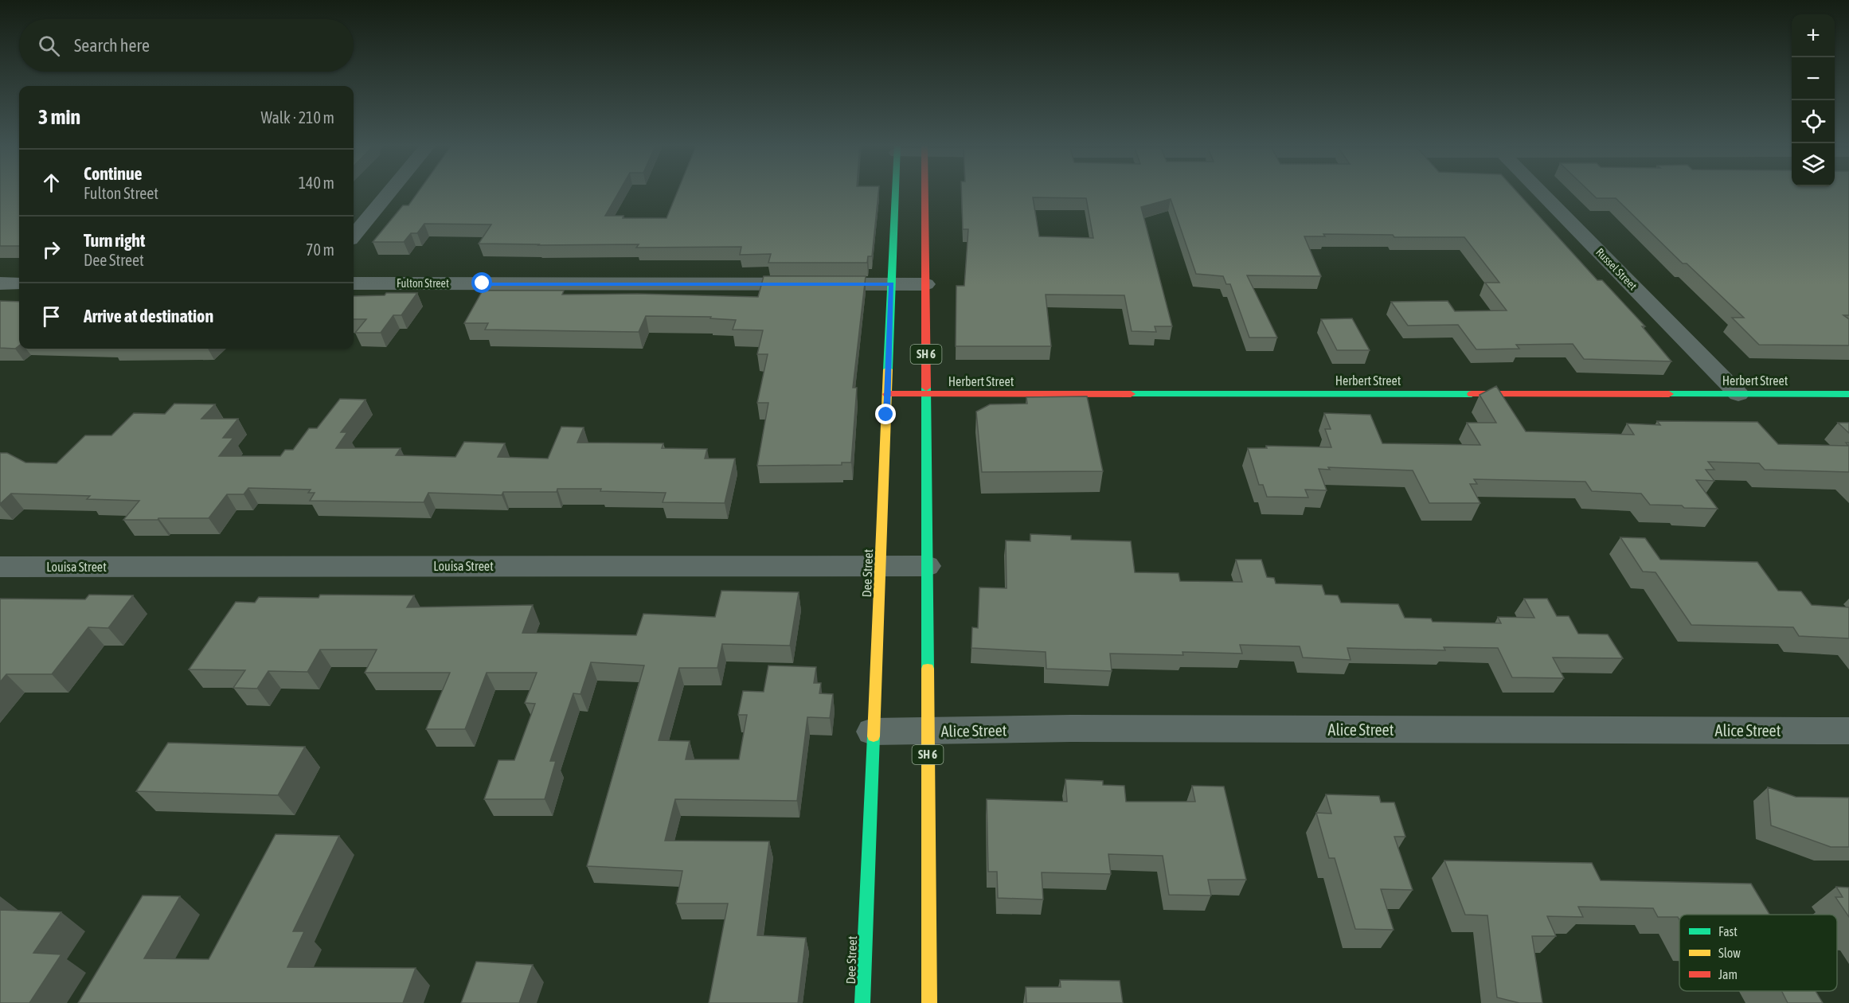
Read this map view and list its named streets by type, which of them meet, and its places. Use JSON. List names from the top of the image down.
{
  "streets": {
    "main road": ["SH 6", "Herbert Street", "Dee Street"],
    "street": [
      "Russel Street",
      "Fulton Street",
      "Louisa Street",
      "Alice Street"
    ]
  },
  "crossings": [
    ["Russel Street", "Herbert Street"],
    ["Fulton Street", "SH 6"],
    ["Fulton Street", "Dee Street"],
    ["SH 6", "Herbert Street"],
    ["SH 6", "Louisa Street"],
    ["SH 6", "Alice Street"],
    ["Herbert Street", "Dee Street"],
    ["Louisa Street", "Dee Street"],
    ["Dee Street", "Alice Street"]
  ],
  "legend": ["Fast", "Slow", "Jam"],
  "page": {
    "map_buttons": ["+", "−"],
    "search": "Search here",
    "heading": ["3 min", "Walk · 210 m"],
    "list": [
      ["Continue", "Fulton Street", "140 m"],
      ["Turn right", "Dee Street", "70 m"],
      "Arrive at destination"
    ]
  }
}
